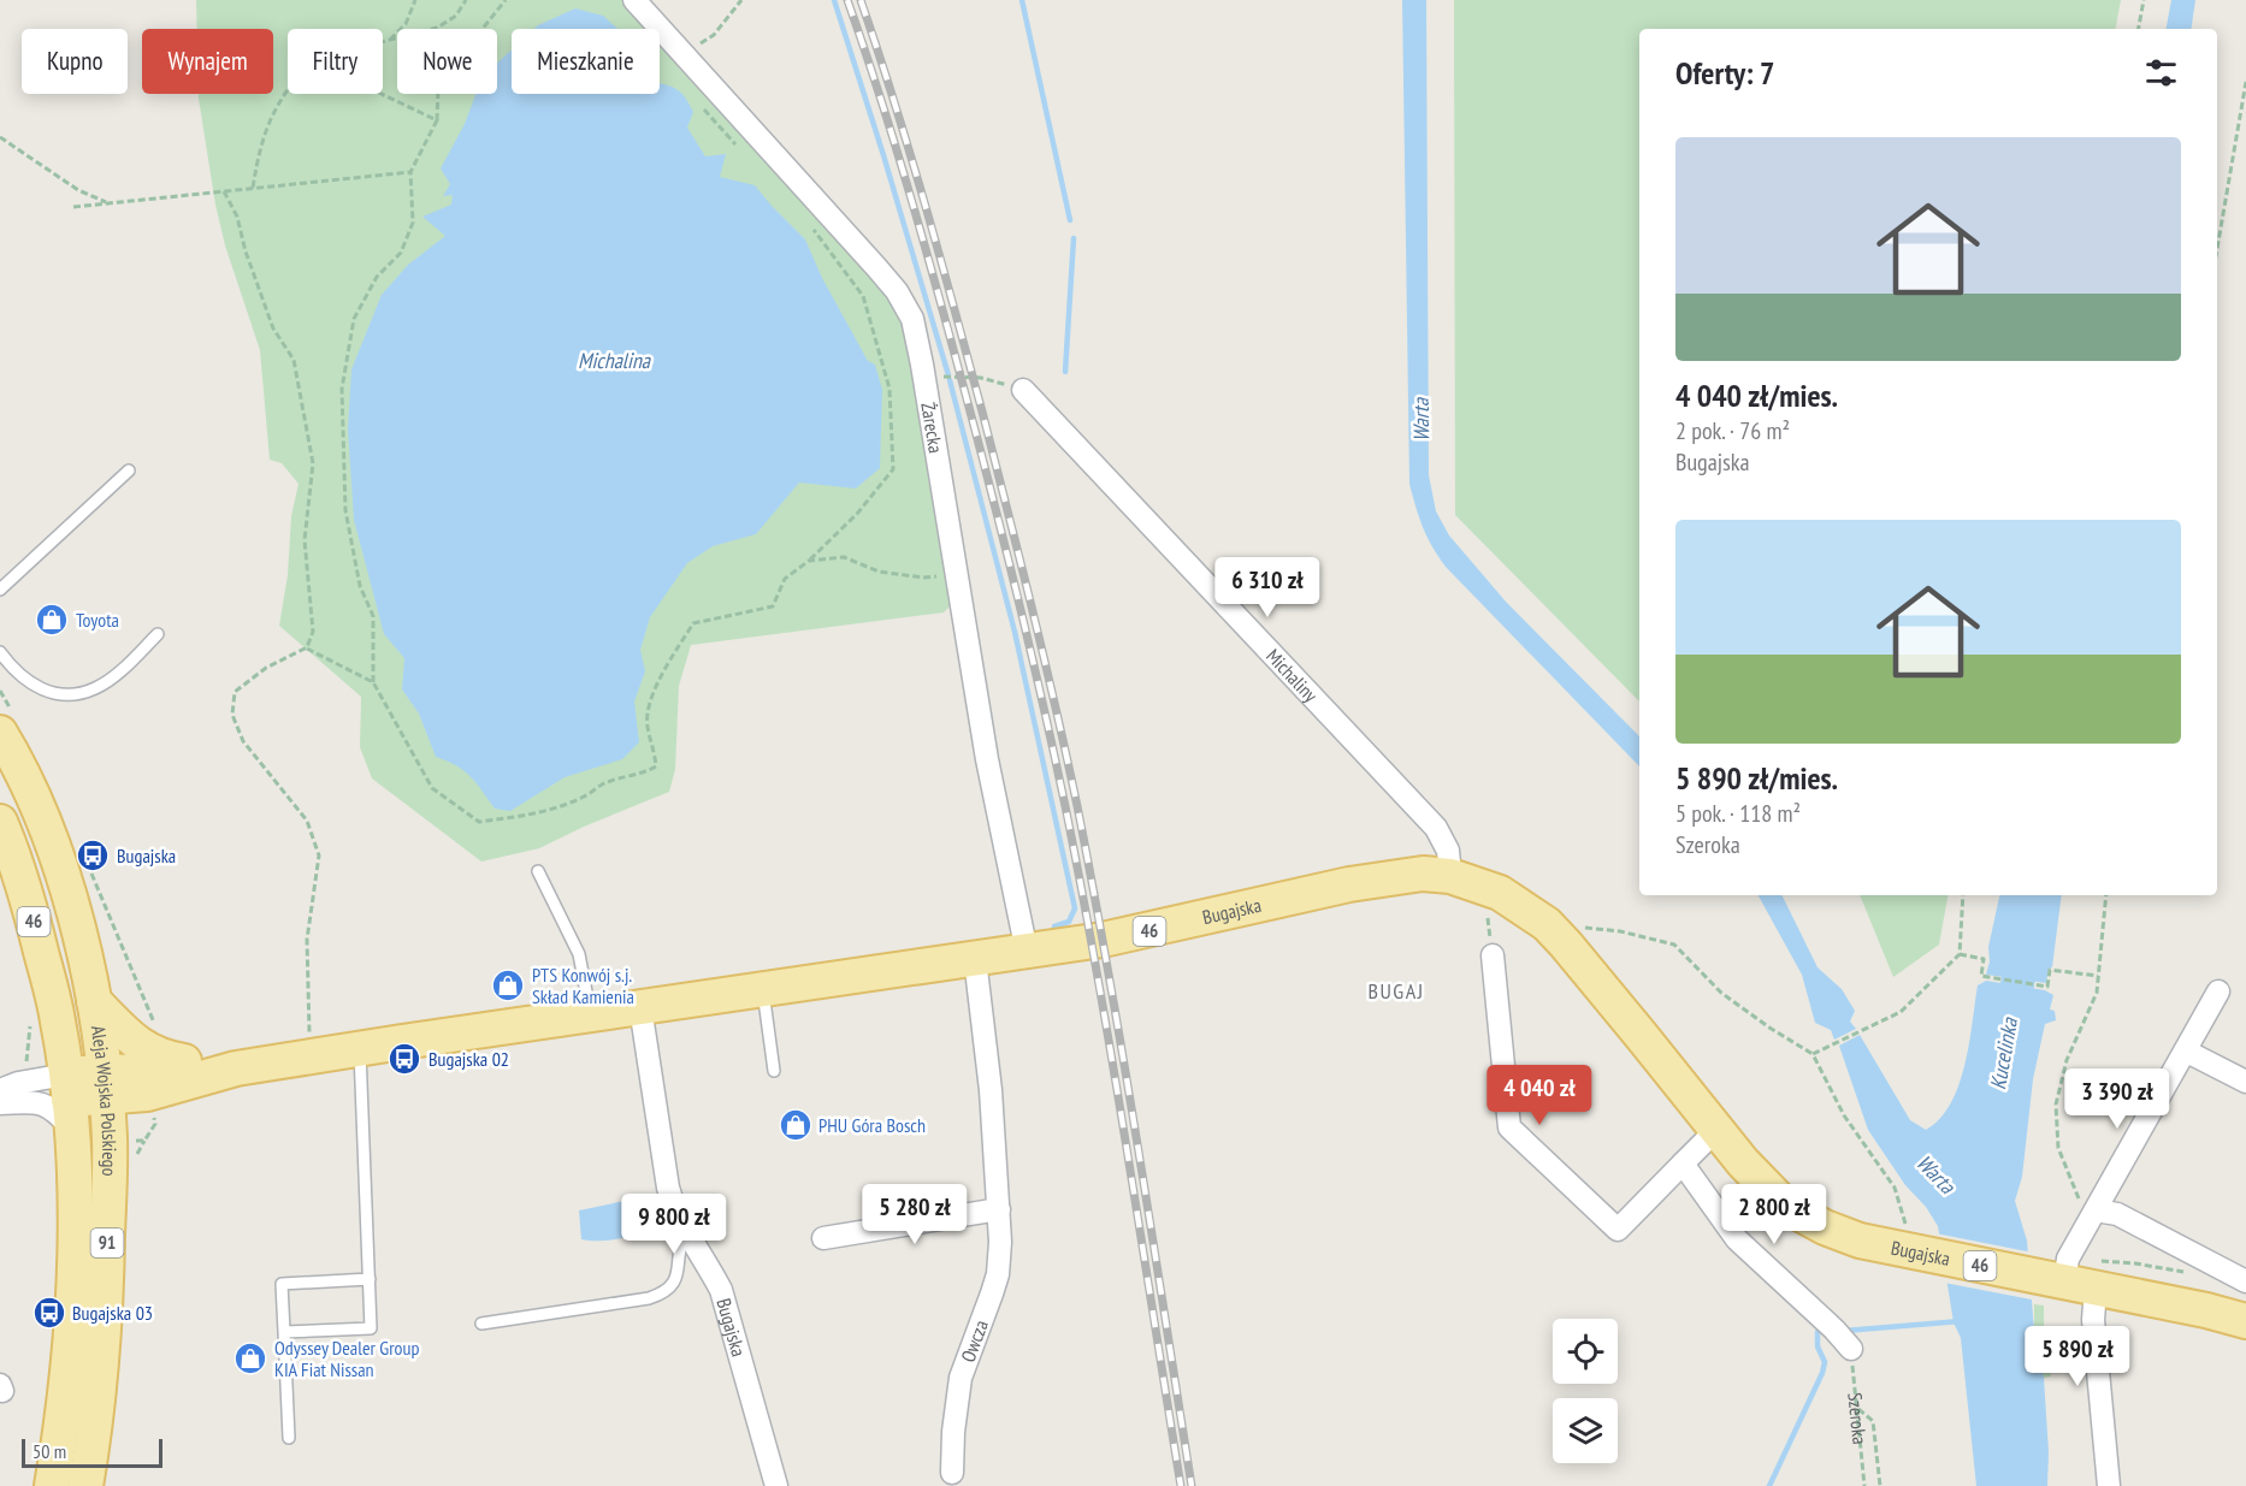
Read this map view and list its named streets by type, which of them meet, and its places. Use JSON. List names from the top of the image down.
{
  "streets": {
    "main road": [
      "Bugajska",
      "46",
      "Aleja Wojska Polskiego",
      "91"
    ],
    "street": ["Żarecka", "Michaliny", "Owcza"],
    "path": ["Szeroka"]
  },
  "crossings": [
    ["Żarecka", "Bugajska"],
    ["Michaliny", "Bugajska"],
    ["Bugajska", "46"],
    ["Bugajska", "Aleja Wojska Polskiego"],
    ["Bugajska", "Owcza"],
    ["46", "Aleja Wojska Polskiego"]
  ],
  "districts": ["BUGAJ"],
  "water": ["Michalina", "Warta", "Kucelinka"],
  "places": {
    "shop": [
      "Toyota",
      "PTS Konwój s.j. Skład Kamienia",
      "PHU Góra Bosch",
      "Odyssey Dealer Group KIA Fiat Nissan"
    ],
    "bus stop": ["Bugajska", "Bugajska 02", "Bugajska 03"]
  },
  "scale_bar": "50 m",
  "page": {
    "chip": [
      "Kupno",
      "Wynajem",
      "Filtry",
      "Nowe",
      "Mieszkanie"
    ],
    "heading": "Oferty: 7",
    "list": [
      {
        "name": "4 040 zł/mies.",
        "note": "2 pok. · 76 m² · Bugajska"
      },
      {
        "name": "5 890 zł/mies.",
        "note": "5 pok. · 118 m² · Szeroka"
      }
    ],
    "price": [
      "6 310 zł",
      "4 040 zł",
      "3 390 zł",
      "5 280 zł",
      "2 800 zł",
      "9 800 zł",
      "5 890 zł"
    ],
    "scale": "50 m"
  }
}
